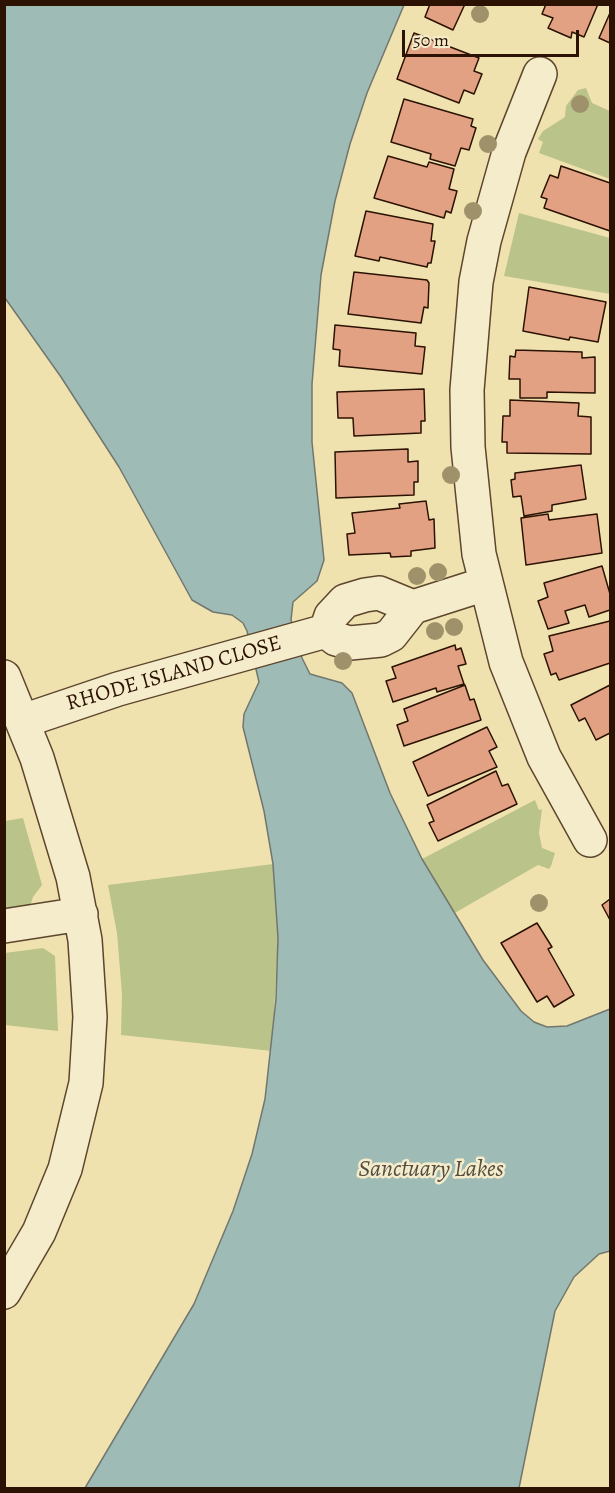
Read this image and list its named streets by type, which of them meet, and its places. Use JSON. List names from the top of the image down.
{
  "streets": {
    "street": ["RHODE ISLAND CLOSE"]
  },
  "water": ["Sanctuary Lakes"],
  "scale_bar": "50 m"
}
